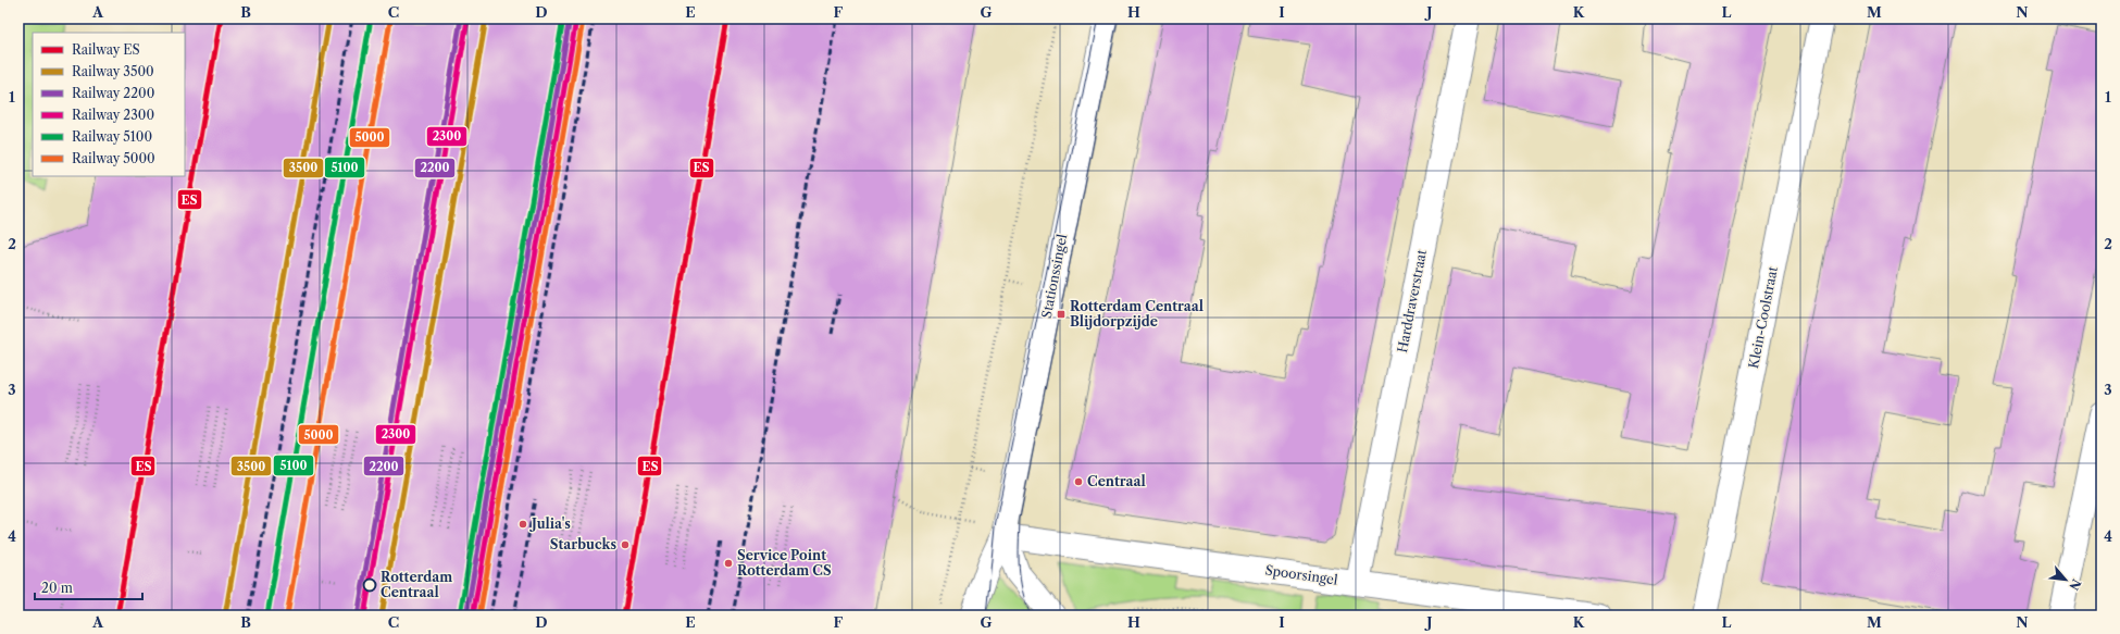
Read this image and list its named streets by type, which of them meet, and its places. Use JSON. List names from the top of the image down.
{
  "streets": {
    "street": [
      "Stationssingel",
      "Harddraverstraat",
      "Klein-Coolstraat",
      "Spoorsingel"
    ]
  },
  "crossings": [
    ["Stationssingel", "Spoorsingel"],
    ["Harddraverstraat", "Spoorsingel"]
  ],
  "places": {
    "transit": ["Rotterdam Centraal Blijdorpzijde"],
    "other": [
      "Centraal",
      "Julia's",
      "Starbucks",
      "Service Point Rotterdam CS",
      "Rotterdam Centraal"
    ]
  },
  "lines": [
    "rail line ES",
    "rail line 3500",
    "rail line 2200",
    "rail line 5100",
    "rail line 2300",
    "rail line 5000"
  ],
  "legend": [
    "Railway ES",
    "Railway 3500",
    "Railway 2200",
    "Railway 2300",
    "Railway 5100",
    "Railway 5000"
  ],
  "scale_bar": "20 m",
  "north": "bottom right",
  "grid": {
    "columns": [
      "A",
      "B",
      "C",
      "D",
      "E",
      "F",
      "G",
      "H",
      "I",
      "J",
      "K",
      "L",
      "M",
      "N"
    ],
    "rows": [
      "1",
      "2",
      "3",
      "4"
    ]
  }
}
